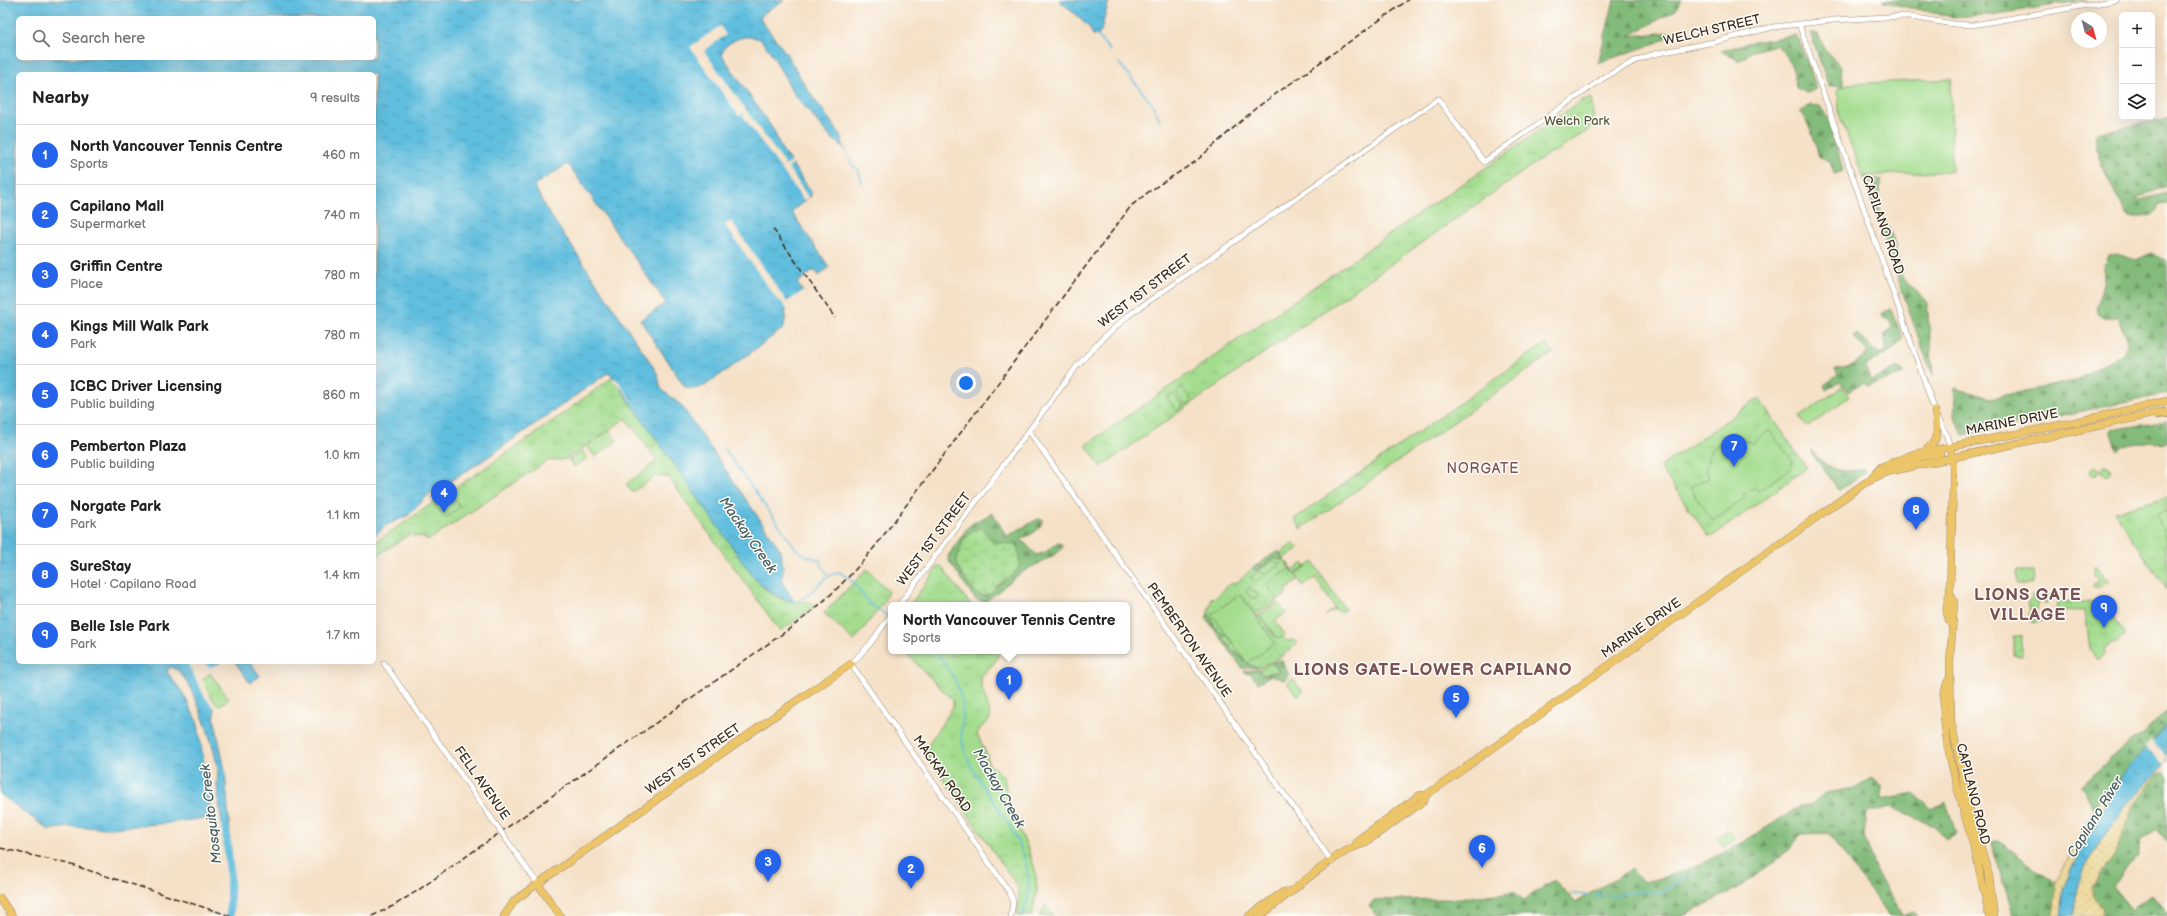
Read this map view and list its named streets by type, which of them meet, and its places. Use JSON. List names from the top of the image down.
{
  "streets": {
    "main road": [
      "CAPILANO ROAD",
      "WEST 1ST STREET",
      "MARINE DRIVE",
      "FELL AVENUE"
    ],
    "street": ["WELCH STREET", "PEMBERTON AVENUE", "MACKAY ROAD"]
  },
  "crossings": [
    ["WELCH STREET", "CAPILANO ROAD"],
    ["WELCH STREET", "WEST 1ST STREET"],
    ["CAPILANO ROAD", "MARINE DRIVE"],
    ["WEST 1ST STREET", "PEMBERTON AVENUE"],
    ["WEST 1ST STREET", "MACKAY ROAD"],
    ["WEST 1ST STREET", "FELL AVENUE"],
    ["MARINE DRIVE", "PEMBERTON AVENUE"]
  ],
  "districts": ["NORGATE", "LIONS GATE VILLAGE", "LIONS GATE-LOWER CAPILANO"],
  "water": ["Mackay Creek", "Mosquito Creek", "Capilano River"],
  "parks": ["Welch Park"],
  "north": "bottom right",
  "page": {
    "map_buttons": ["+", "−"],
    "search": "Search here",
    "heading": ["Nearby", "9 results"],
    "list": [
      {
        "mark": "1",
        "name": "North Vancouver Tennis Centre",
        "note": "Sports",
        "value": "460 m"
      },
      {
        "mark": "2",
        "name": "Capilano Mall",
        "note": "Supermarket",
        "value": "740 m"
      },
      {
        "mark": "3",
        "name": "Griffin Centre",
        "note": "Place",
        "value": "780 m"
      },
      {
        "mark": "4",
        "name": "Kings Mill Walk Park",
        "note": "Park",
        "value": "780 m"
      },
      {
        "mark": "5",
        "name": "ICBC Driver Licensing",
        "note": "Public building",
        "value": "860 m"
      },
      {
        "mark": "6",
        "name": "Pemberton Plaza",
        "note": "Public building",
        "value": "1.0 km"
      },
      {
        "mark": "7",
        "name": "Norgate Park",
        "note": "Park",
        "value": "1.1 km"
      },
      {
        "mark": "8",
        "name": "SureStay",
        "note": "Hotel · Capilano Road",
        "value": "1.4 km"
      },
      {
        "mark": "9",
        "name": "Belle Isle Park",
        "note": "Park",
        "value": "1.7 km"
      }
    ],
    "pins": [
      "7",
      "4",
      "8",
      "9",
      "1",
      "5",
      "6",
      "3",
      "2"
    ],
    "popup": ["North Vancouver Tennis Centre", "Sports"]
  }
}
